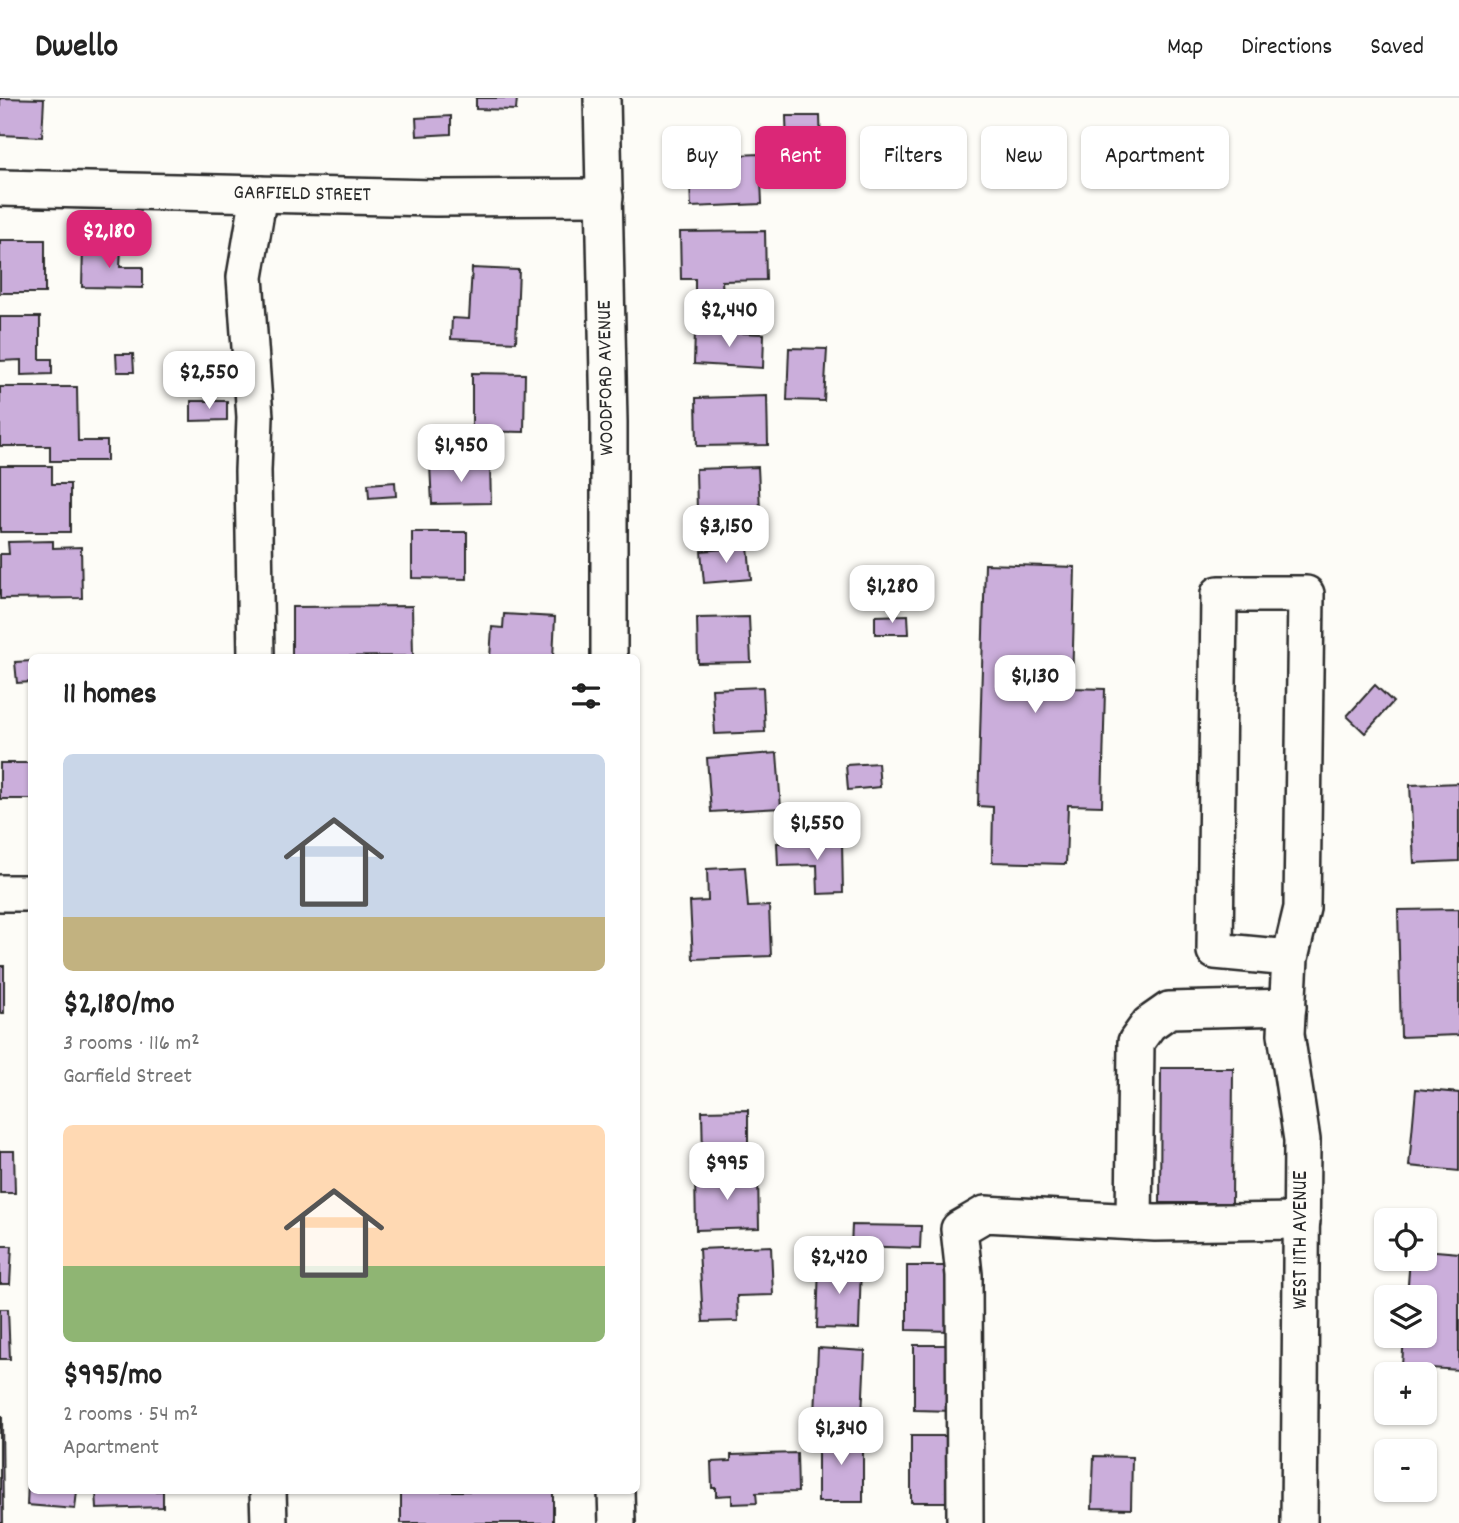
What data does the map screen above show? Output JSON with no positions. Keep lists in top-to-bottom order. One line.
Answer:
{"streets":{"street":["GARFIELD STREET","WOODFORD AVENUE","WEST 11TH AVENUE"]},"crossings":[["GARFIELD STREET","WOODFORD AVENUE"]],"page":{"header":"Dwello","nav":["Map","Directions","Saved"],"chip":["Buy","Rent","Filters","New","Apartment"],"price":["$2,180","$2,440","$2,550","$1,950","$3,150","$1,280","$1,130","$1,550","$995","$2,420","$1,340"],"heading":"11 homes","list":[{"name":"$2,180/mo","note":"3 rooms · 116 m² · Garfield Street"},{"name":"$995/mo","note":"2 rooms · 54 m² · Apartment"}],"map_buttons":["+","−"]}}
